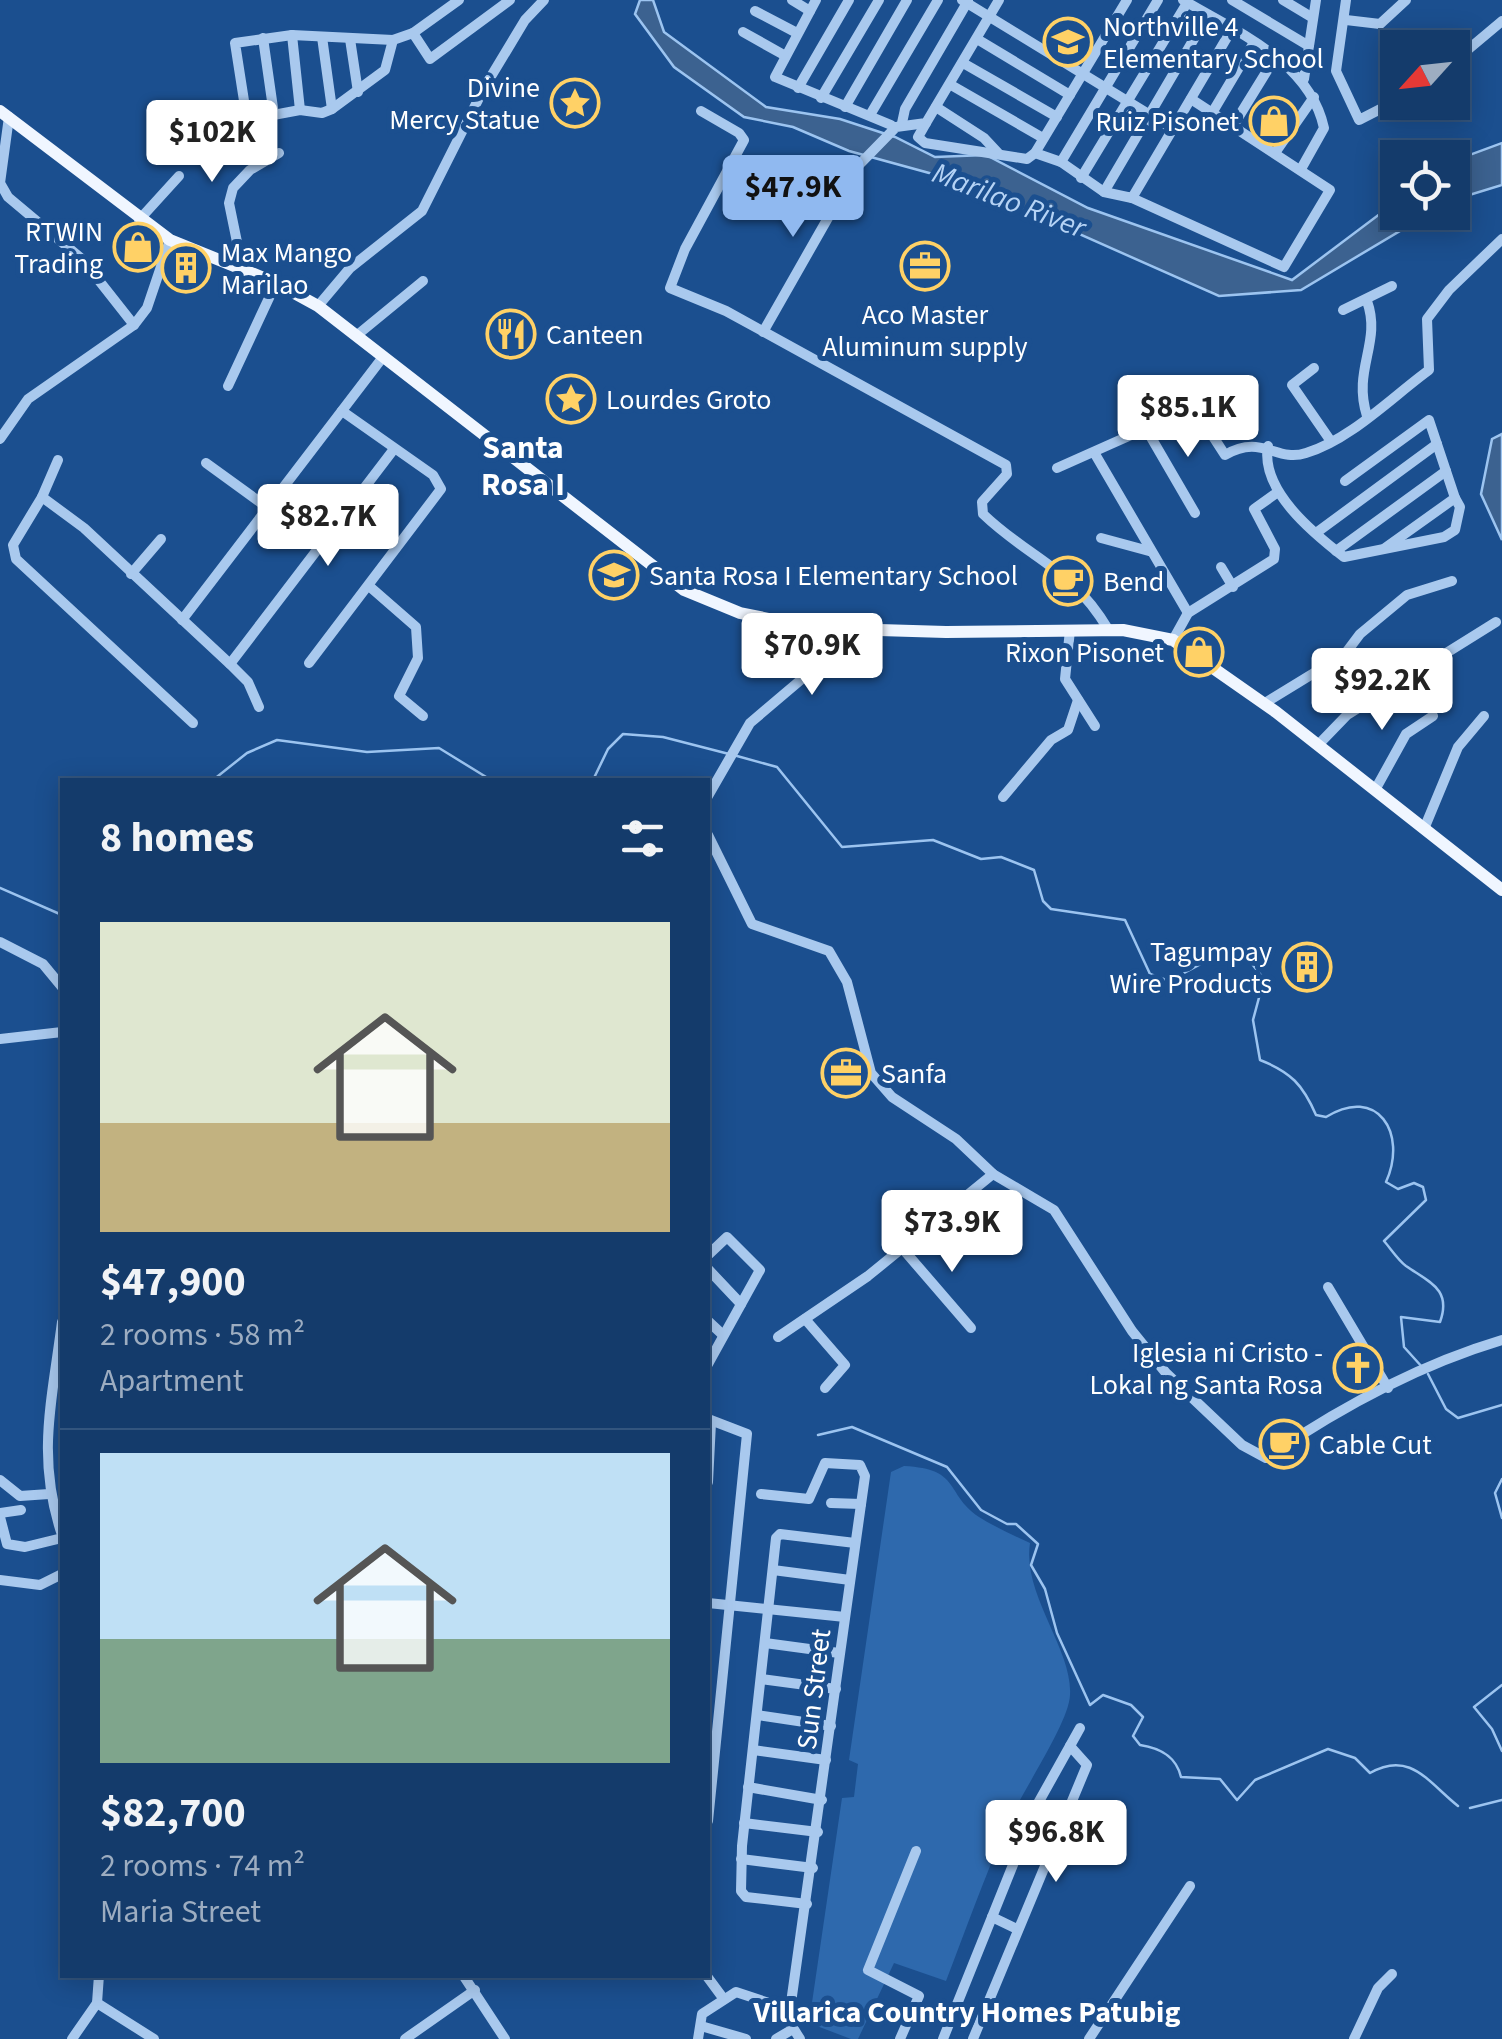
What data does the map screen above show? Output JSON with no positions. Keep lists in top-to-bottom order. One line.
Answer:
{"streets":{"street":["Sun Street"]},"districts":["Santa Rosa I","Villarica Country Homes Patubig"],"water":["Marilao River"],"places":{"school or university":["Northville 4 Elementary School","Santa Rosa I Elementary School"],"place":["Divine Mercy Statue","Lourdes Groto"],"shop":["Ruiz Pisonet","RTWIN Trading","Rixon Pisonet"],"office":["Aco Master Aluminum supply","Sanfa"],"building":["Max Mango Marilao","Tagumpay Wire Products"],"restaurant":["Canteen"],"cafe":["Bend","Cable Cut"],"church":["Iglesia ni Cristo - Lokal ng Santa Rosa"]},"north":"bottom left","page":{"price":["$102K","$47.9K","$85.1K","$82.7K","$70.9K","$92.2K","$73.9K","$96.8K"],"heading":"8 homes","list":[{"name":"$47,900","note":"2 rooms · 58 m² · Apartment"},{"name":"$82,700","note":"2 rooms · 74 m² · Maria Street"}]}}
